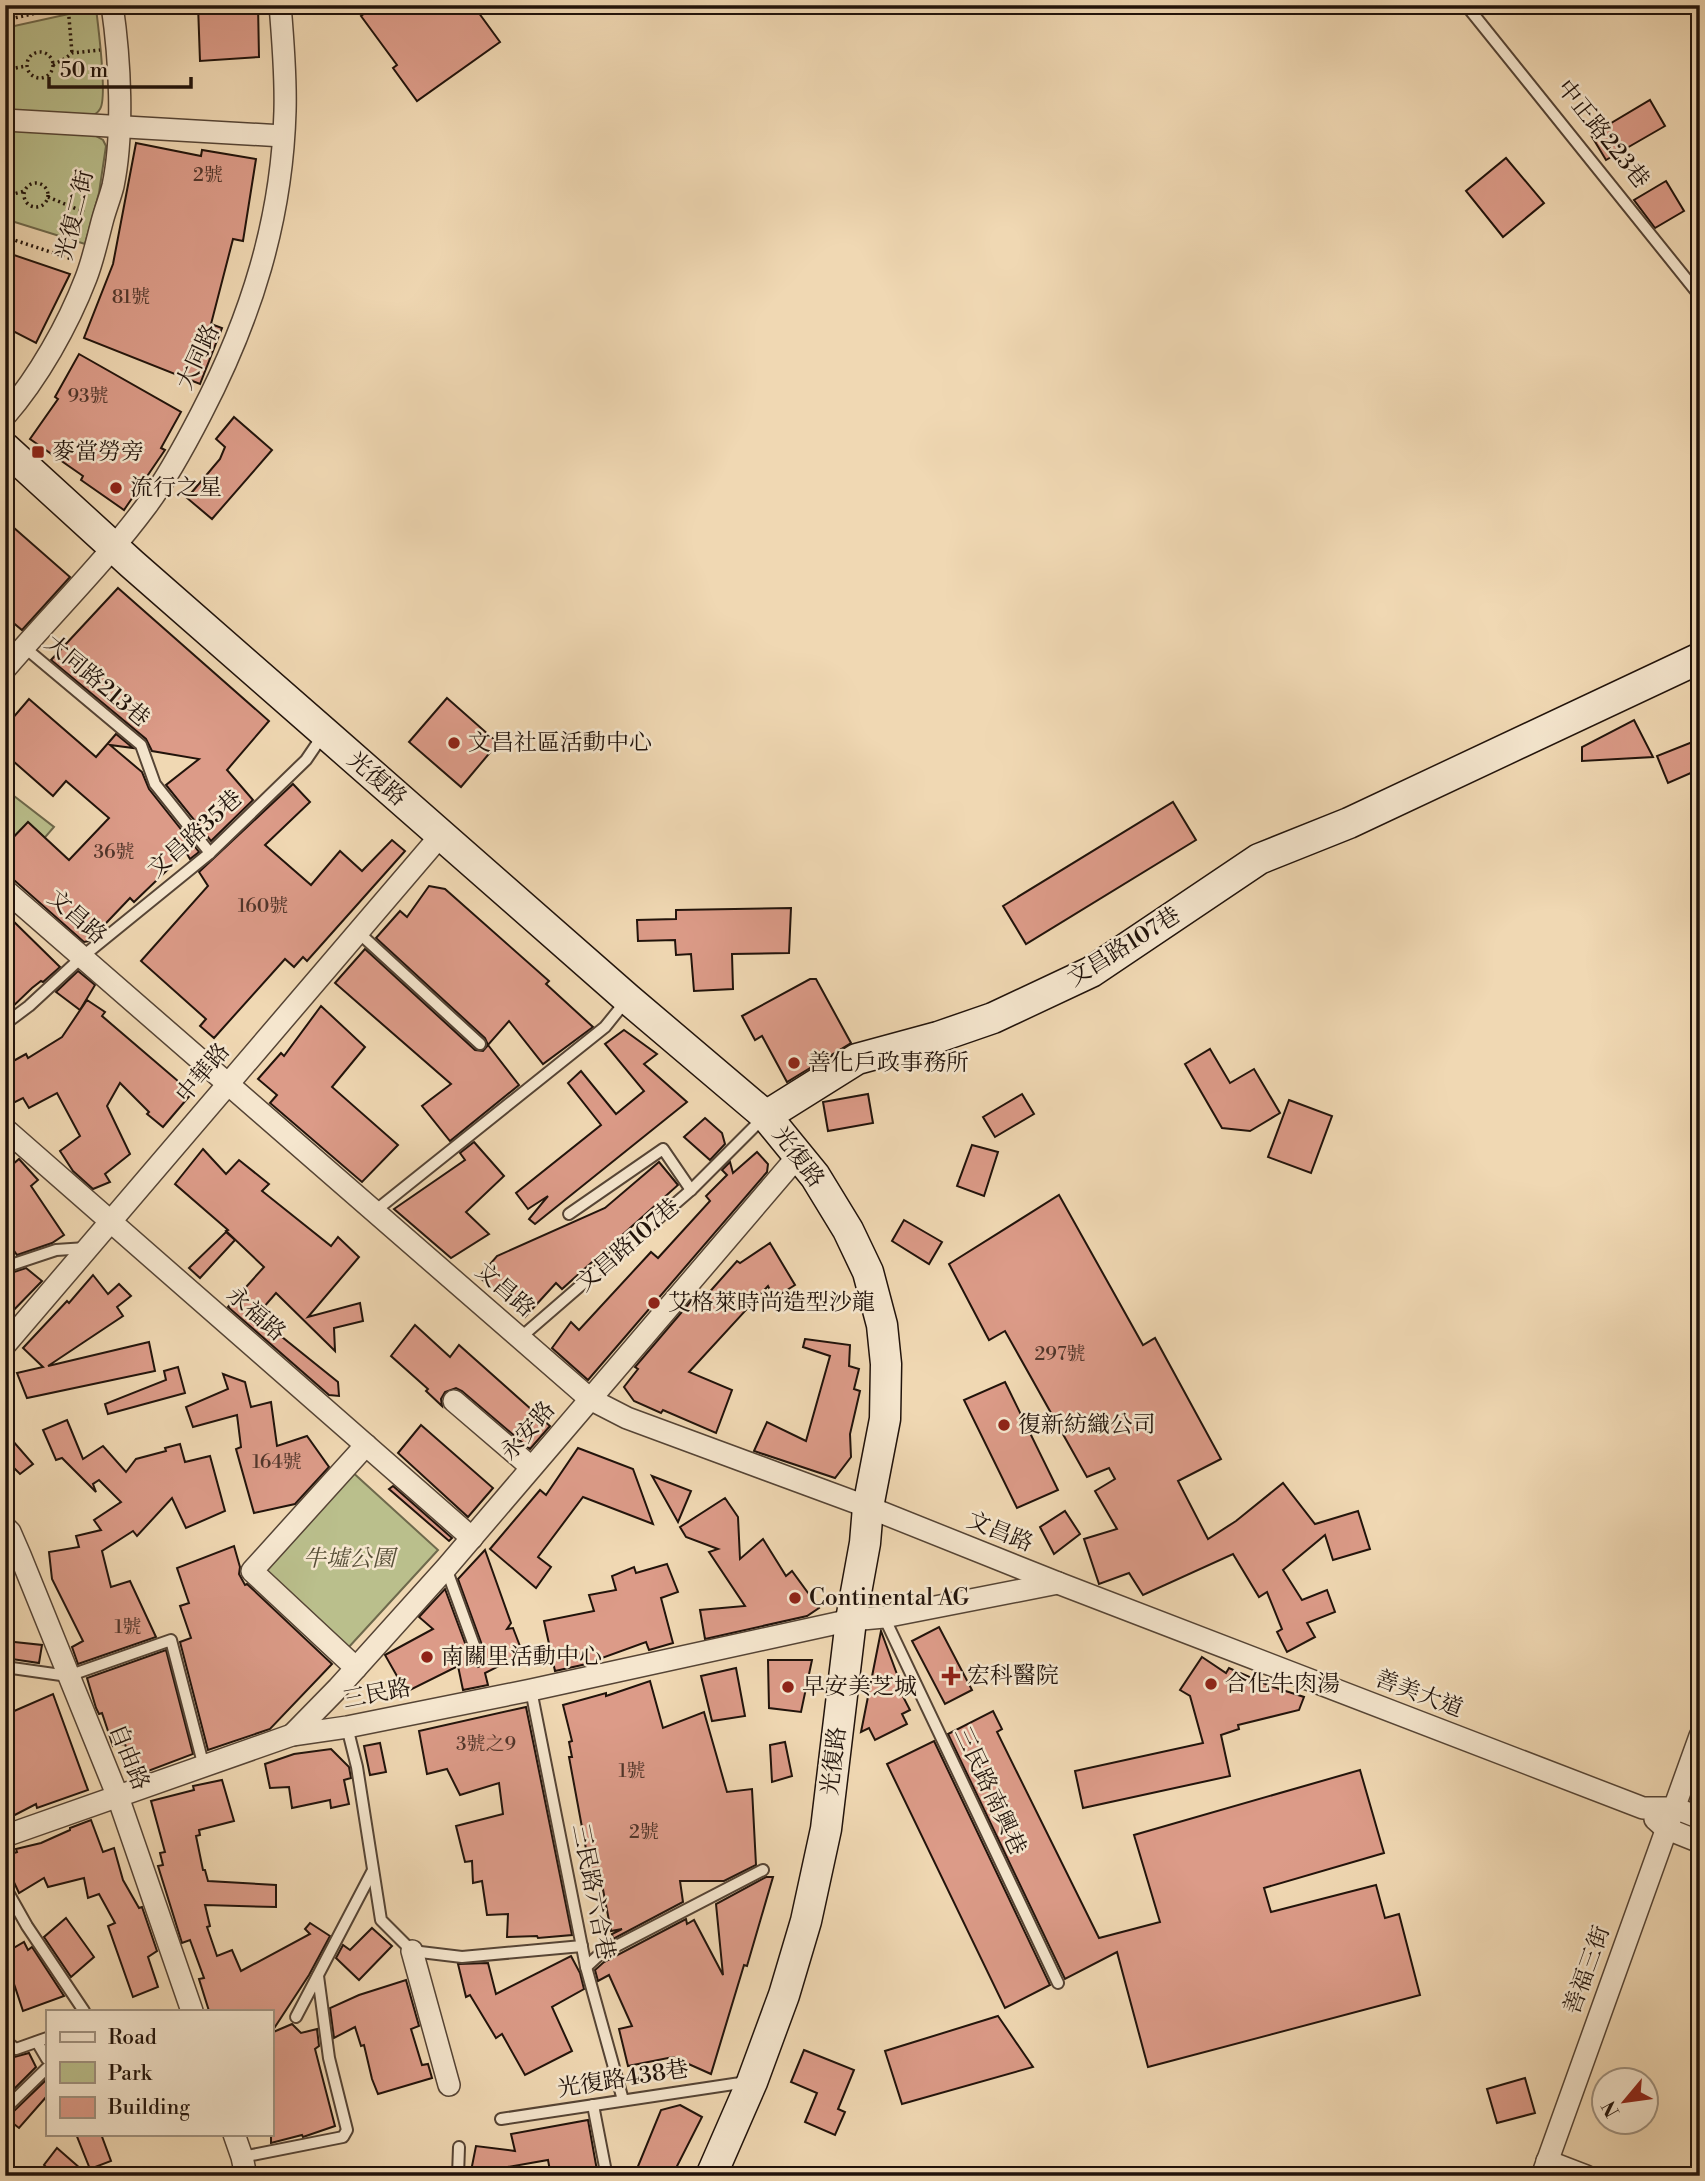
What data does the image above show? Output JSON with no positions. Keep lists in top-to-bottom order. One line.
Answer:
{"streets":{"main road":["光復路","文昌路107巷"],"street":["光復二街","大同路","文昌路","中華路","永福路","永安路","三民路","善美大道","自由路","善福三街"],"lane":["中正路223巷","大同路213巷","文昌路35巷","三民路南興巷","三民路六合巷","光復路438巷"]},"crossings":[["大同路","大同路213巷"],["大同路","光復路"],["大同路213巷","文昌路35巷"],["光復路","文昌路35巷"],["光復路","文昌路"],["光復路","文昌路107巷"],["光復路","中華路"],["光復路","永安路"],["光復路","三民路"],["光復路","光復路438巷"],["文昌路35巷","文昌路"],["文昌路","文昌路107巷"],["文昌路","中華路"],["文昌路","永安路"],["文昌路","三民路"],["文昌路","善美大道"],["中華路","永福路"],["永福路","永安路"],["永安路","三民路"],["三民路","善美大道"],["三民路","自由路"],["三民路","三民路南興巷"],["三民路","三民路六合巷"],["善美大道","善福三街"],["三民路六合巷","光復路438巷"]],"parks":["牛墟公園"],"places":{"transit":["麥當勞旁"],"other":["流行之星","文昌社區活動中心","善化戶政事務所","艾格萊時尚造型沙龍","復新紡織公司","Continental AG","南關里活動中心","合化牛肉湯","早安美芝城"],"health":["宏科醫院"]},"house_numbers":["2號","81號","93號","36號","160號","297號","164號","1號","3號之9","1號","2號"],"legend":["Road","Park","Building"],"scale_bar":"50 m","north":"bottom left"}
